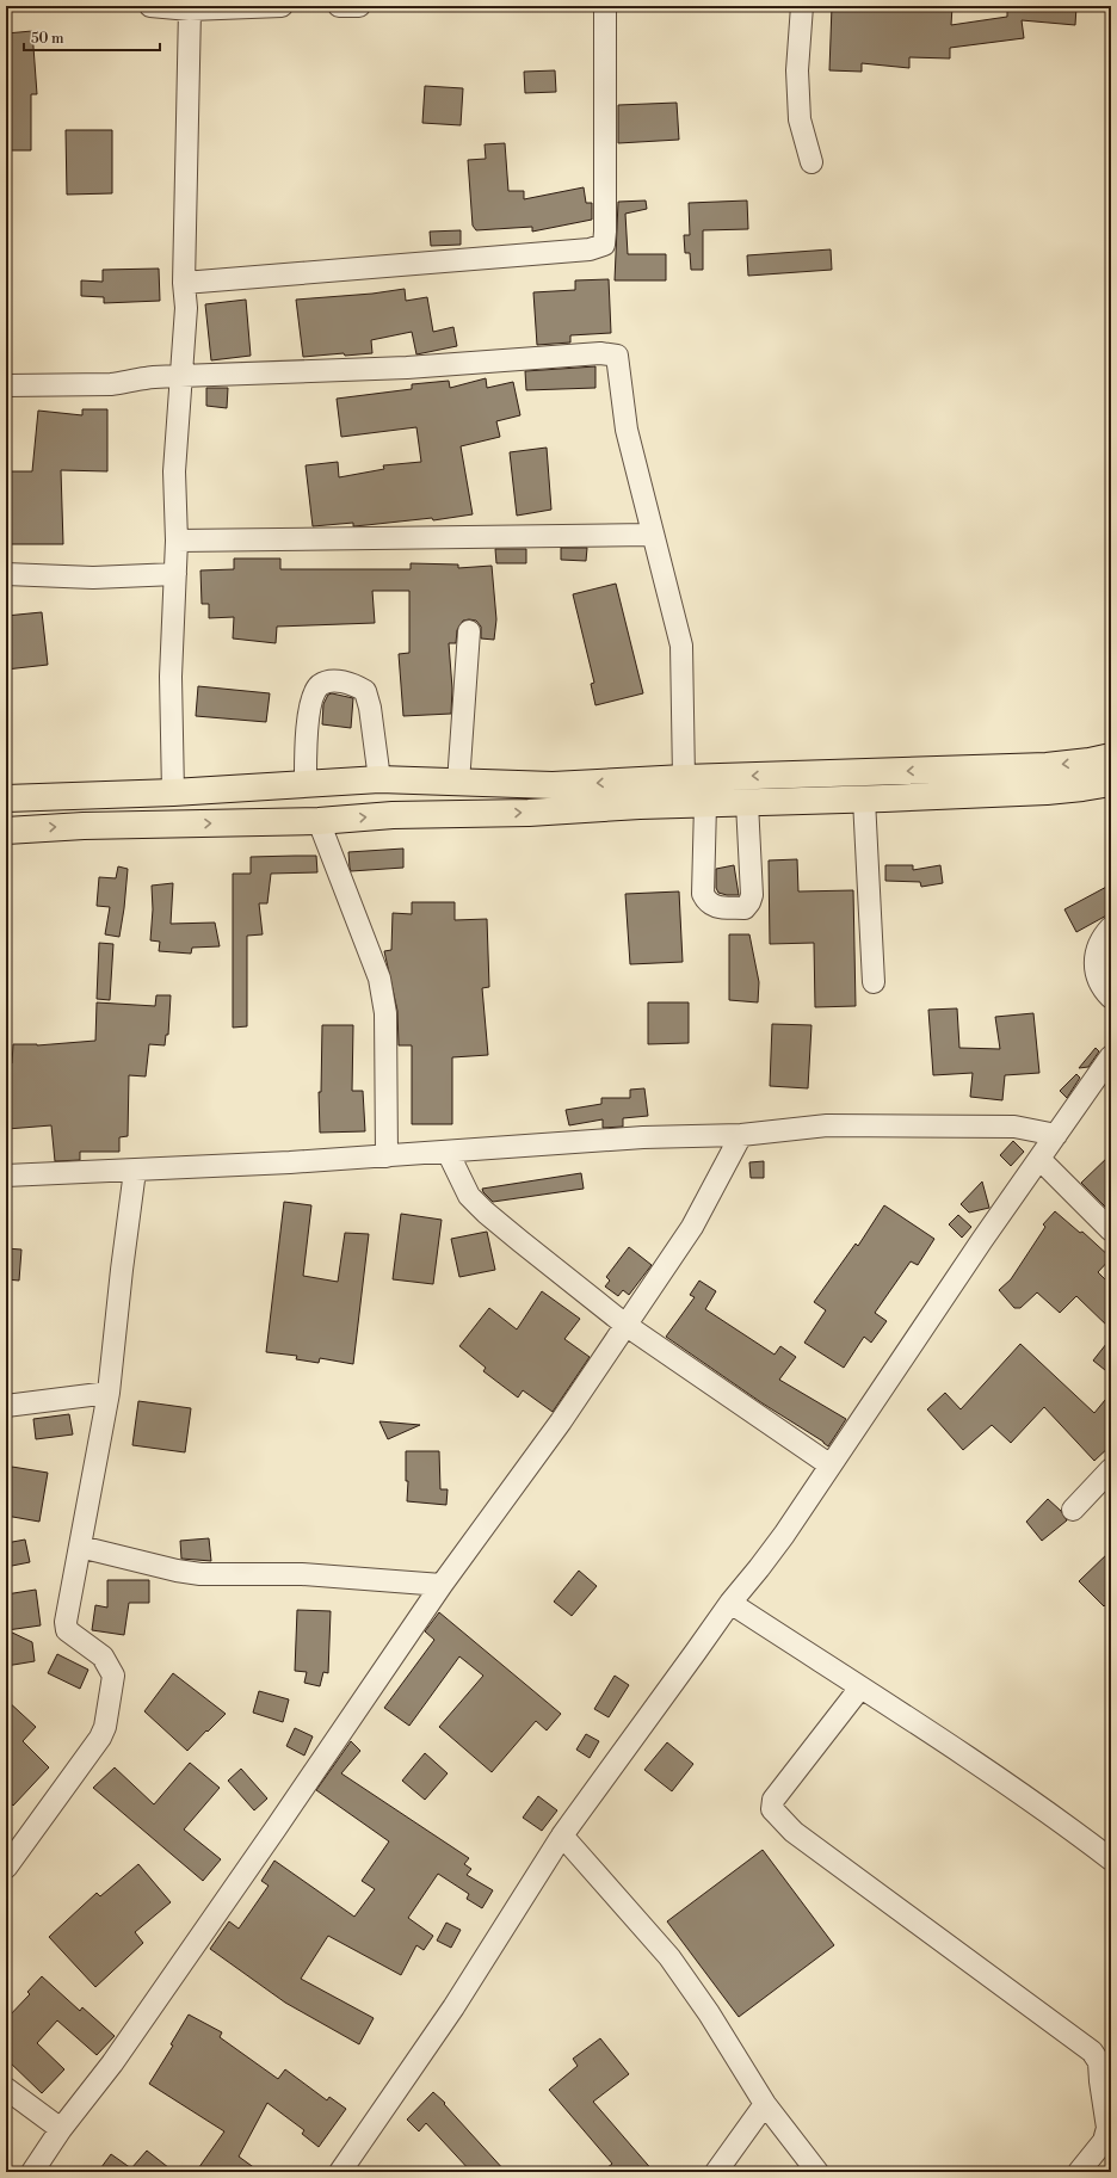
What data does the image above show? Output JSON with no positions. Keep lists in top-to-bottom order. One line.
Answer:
{"scale_bar":"50 m"}
